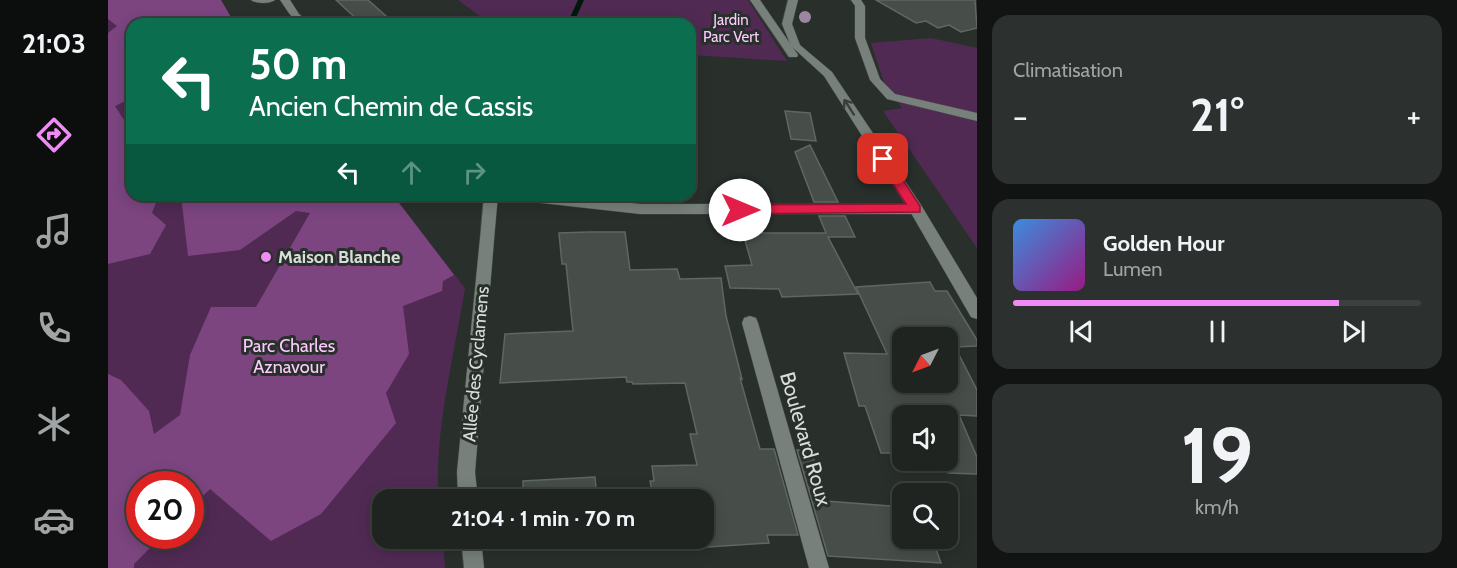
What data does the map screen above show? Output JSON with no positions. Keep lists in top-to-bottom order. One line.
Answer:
{"streets":{"street":["Allée des Cyclamens","Boulevard Roux"]},"parks":["Jardin Parc Vert","Parc Charles Aznavour"],"places":["Maison Blanche"],"north":"bottom left","page":{"tabs":"21:03","tile":["Climatisation",["19","km/h"]],"turn":["50 m","Ancien Chemin de Cassis"],"heat":["−","21°","+"],"song":["Golden Hour","Lumen"],"limit":"20","trip":"21:04 · 1 min · 70 m"}}
